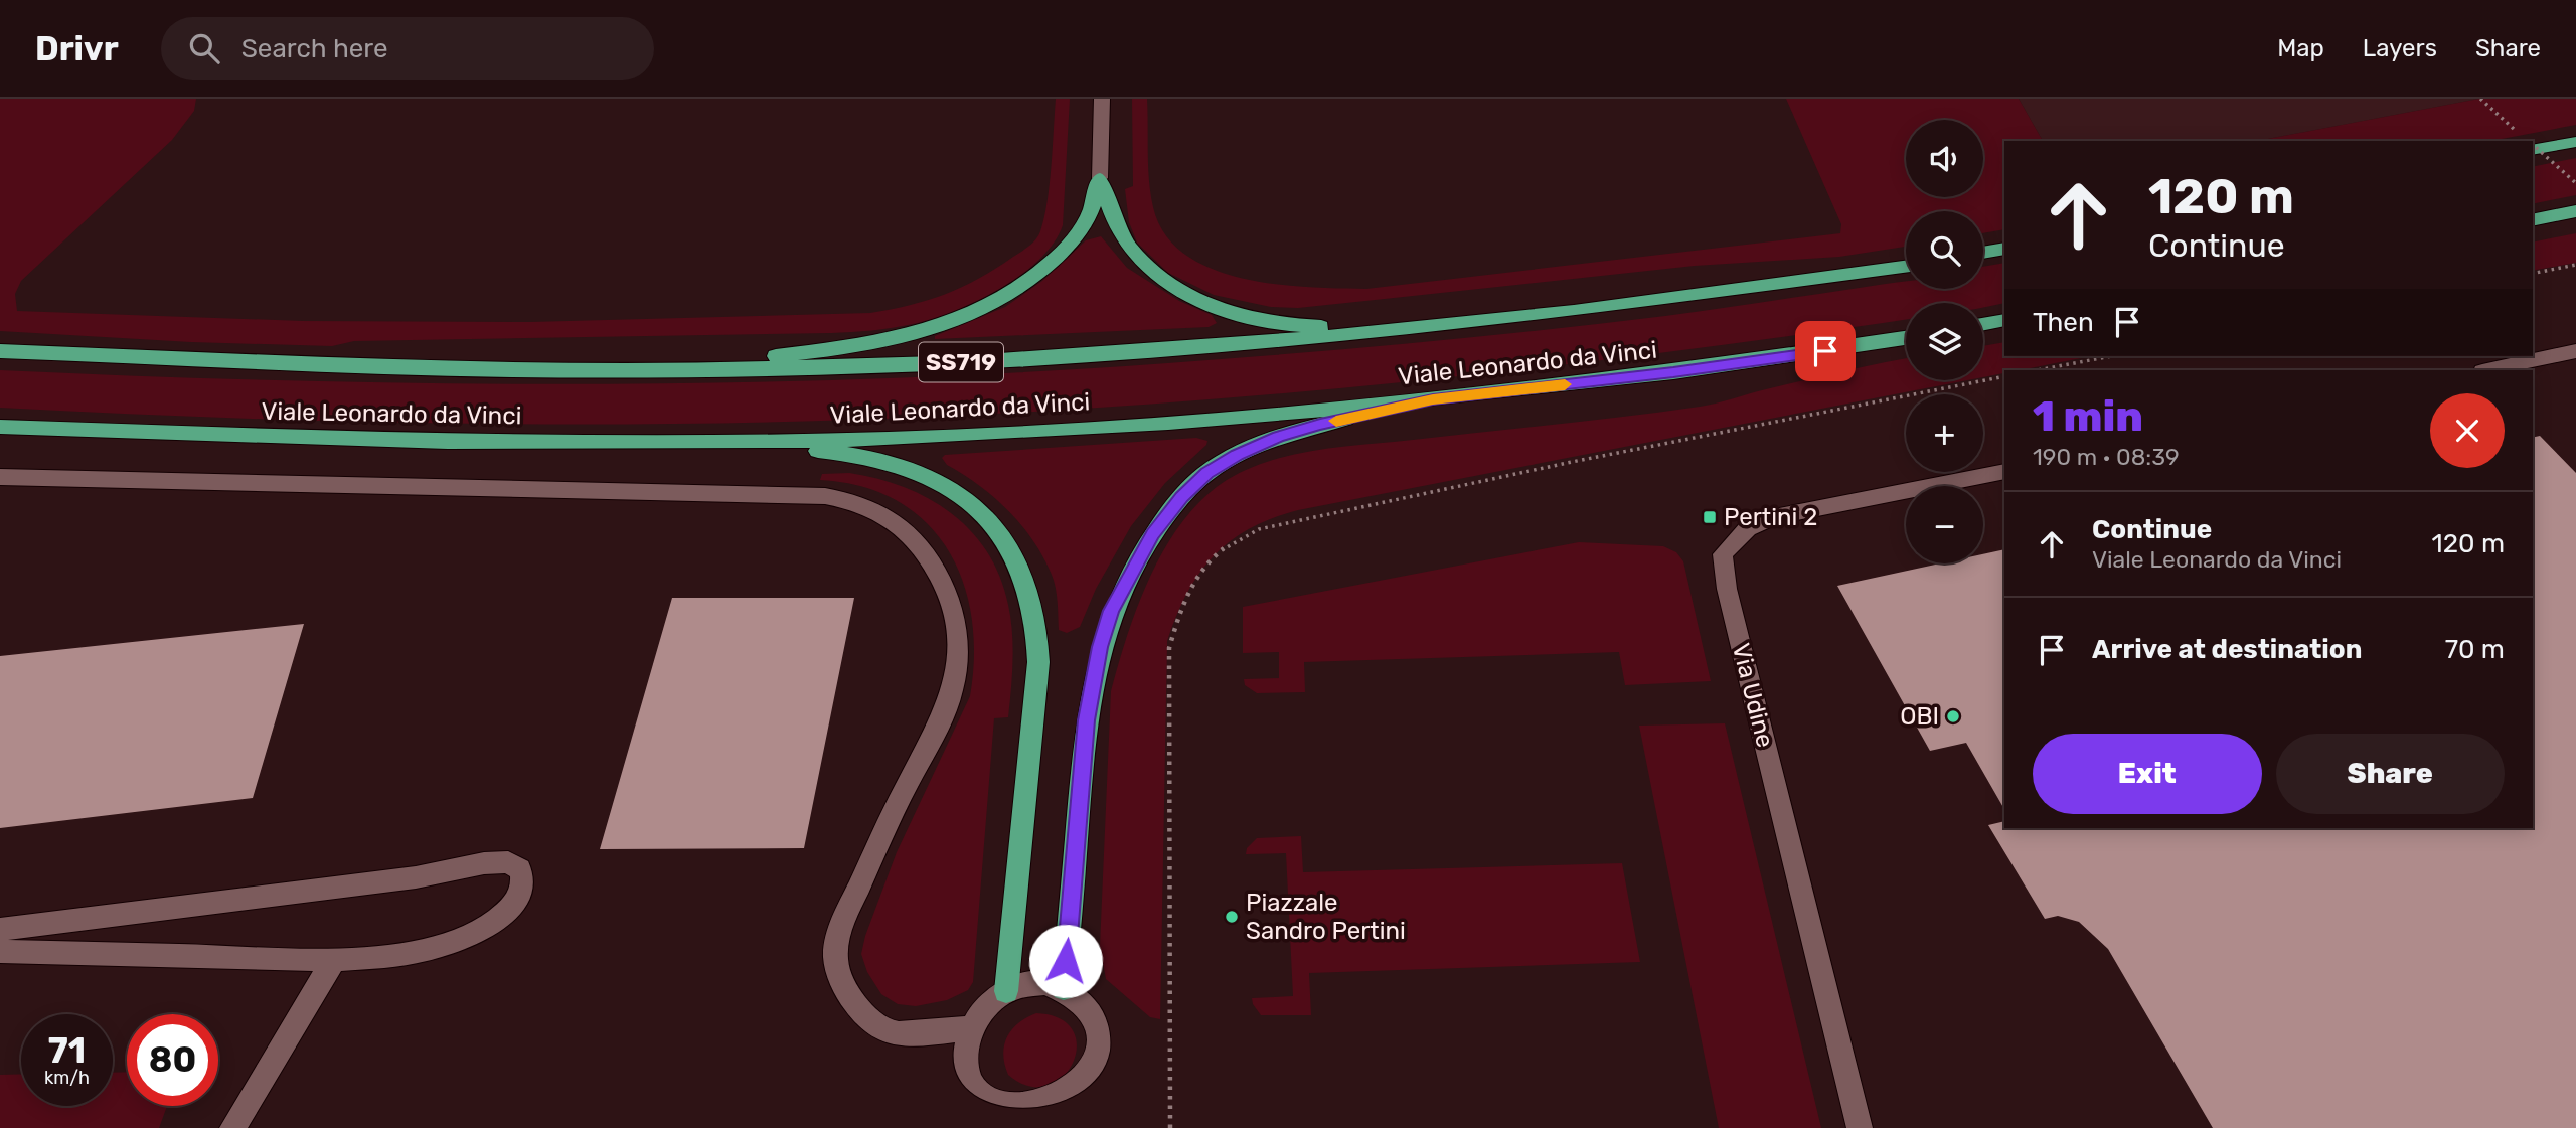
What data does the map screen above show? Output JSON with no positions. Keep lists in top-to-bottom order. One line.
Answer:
{"streets":{"highway":["SS719","Viale Leonardo da Vinci"],"street":["Via Udine"]},"places":{"transit":["Pertini 2"],"other":["OBI","Piazzale Sandro Pertini"]},"page":{"header":"Drivr","search":"Search here","nav":["Map","Layers","Share"],"map_buttons":["+","−"],"turn":["120 m","Continue"],"then":"Then","heading":["1 min","190 m · 08:39"],"list":[{"name":"Continue","note":"Viale Leonardo da Vinci","value":"120 m"},{"name":"Arrive at destination","value":"70 m"}],"buttons":["Exit","Share"],"speed":"71 km/h","limit":"80"}}
